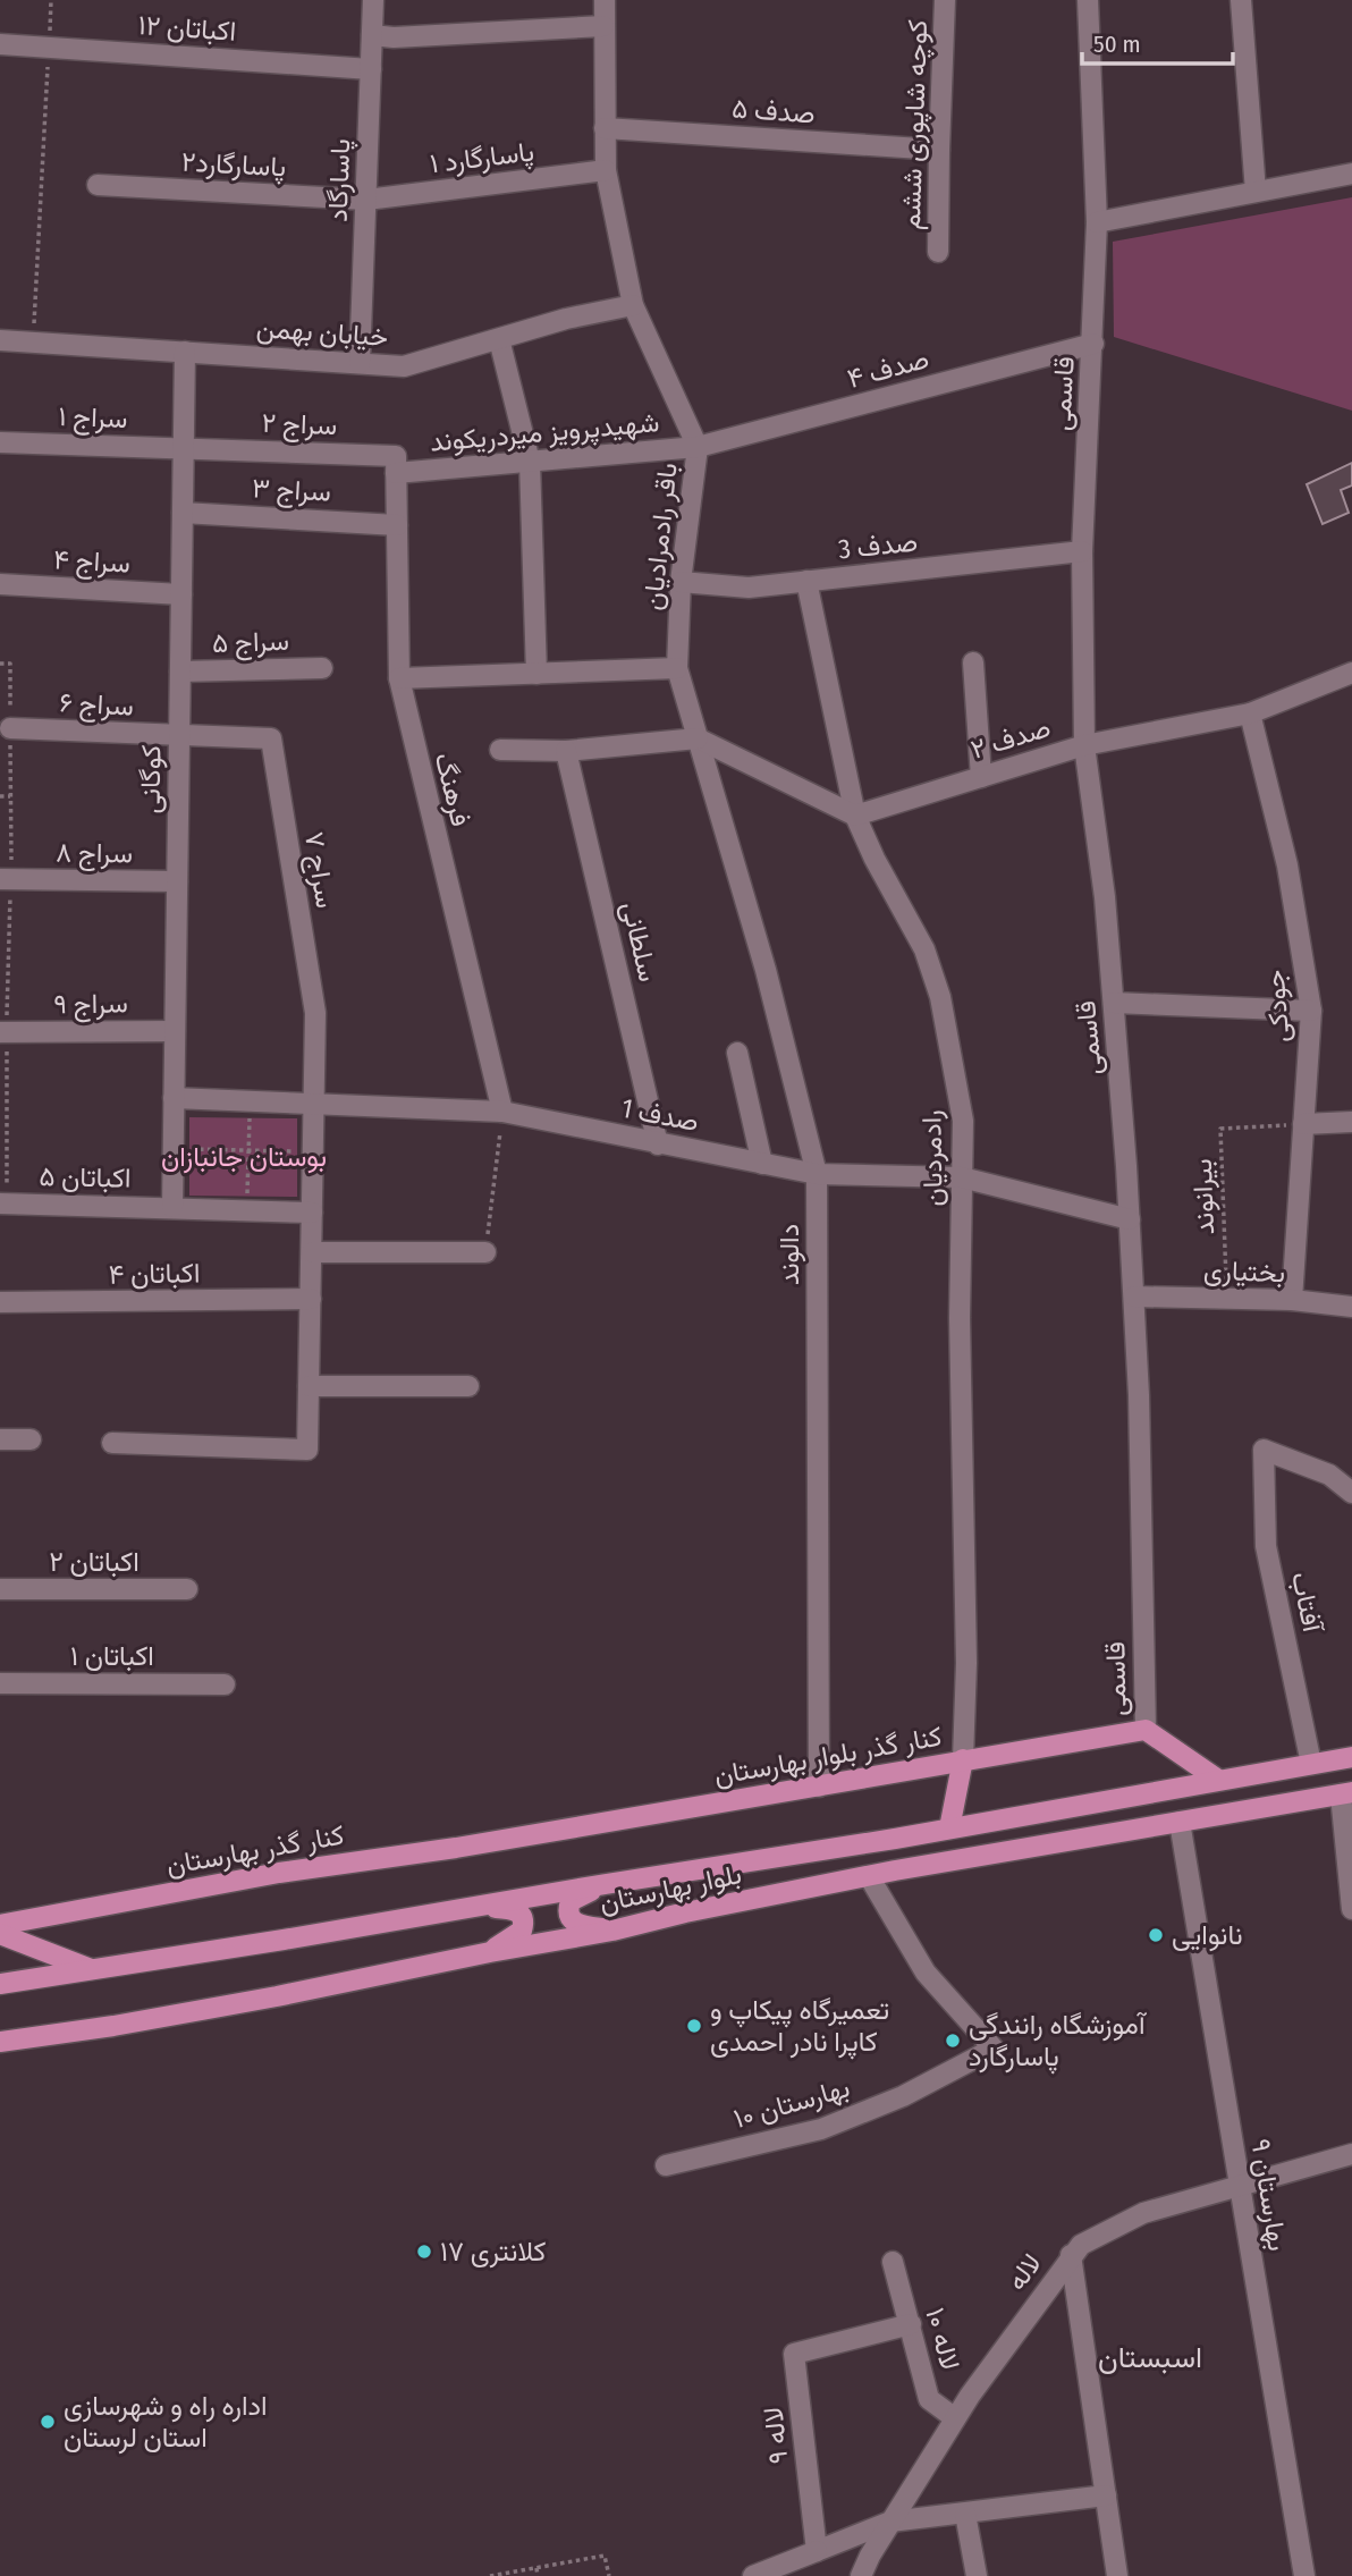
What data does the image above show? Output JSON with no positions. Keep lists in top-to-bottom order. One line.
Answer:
{"streets":{"main road":["کنار گذر بلوار بهارستان","کنار گذر بهارستان","بلوار بهارستان"],"street":["اکباتان ۱۲","صدف ۵","کوچه شاپوری ششم","پاسارگارد ۱","پاسارگارد۲","پاسارگاد","خیابان بهمن","صدف ۴","قاسمی","سراج ۱","سراج ۲","شهیدپرویز میردریکوند","سراج ۳","باقر رادمرادیان","صدف 3","سراج ۴","سراج ۵","سراج ۶","صدف ۲","کوگانی","فرهنگ","سراج ۸","سراج ۷","سلطانی","سراج ۹","جودکی","صدف 1","رادمردیان","اکباتان ۵","دالوند","بختیاری","اکباتان ۴","اکباتان ۲","آفتاب","اکباتان ۱","بهارستان ۱۰","بهارستان ۹","لاله","لاله ۱۰","لاله ۹"],"path":["بیرانوند"]},"crossings":[["اکباتان ۱۲","پاسارگاد"],["صدف ۵","کوچه شاپوری ششم"],["صدف ۵","باقر رادمرادیان"],["پاسارگارد ۱","پاسارگارد۲"],["پاسارگارد ۱","پاسارگاد"],["پاسارگارد ۱","باقر رادمرادیان"],["پاسارگارد۲","پاسارگاد"],["پاسارگاد","خیابان بهمن"],["خیابان بهمن","باقر رادمرادیان"],["خیابان بهمن","کوگانی"],["صدف ۴","قاسمی"],["صدف ۴","شهیدپرویز میردریکوند"],["صدف ۴","باقر رادمرادیان"],["قاسمی","صدف 3"],["قاسمی","صدف ۲"],["قاسمی","صدف 1"],["قاسمی","بختیاری"],["قاسمی","کنار گذر بلوار بهارستان"],["سراج ۱","سراج ۲"],["سراج ۱","کوگانی"],["سراج ۲","شهیدپرویز میردریکوند"],["سراج ۲","کوگانی"],["سراج ۲","فرهنگ"],["شهیدپرویز میردریکوند","باقر رادمرادیان"],["شهیدپرویز میردریکوند","فرهنگ"],["سراج ۳","کوگانی"],["سراج ۳","فرهنگ"],["باقر رادمرادیان","صدف 3"],["باقر رادمرادیان","دالوند"],["صدف 3","رادمردیان"],["سراج ۴","کوگانی"],["سراج ۵","کوگانی"],["سراج ۶","کوگانی"],["سراج ۶","سراج ۷"],["صدف ۲","جودکی"],["صدف ۲","رادمردیان"],["کوگانی","سراج ۸"],["کوگانی","سراج ۷"],["کوگانی","سراج ۹"],["کوگانی","صدف 1"],["کوگانی","اکباتان ۵"],["فرهنگ","صدف 1"],["سراج ۷","صدف 1"],["سلطانی","صدف 1"],["جودکی","بیرانوند"],["جودکی","بختیاری"],["صدف 1","رادمردیان"],["صدف 1","دالوند"],["رادمردیان","کنار گذر بلوار بهارستان"],["بیرانوند","بختیاری"],["دالوند","کنار گذر بلوار بهارستان"],["آفتاب","بلوار بهارستان"],["کنار گذر بلوار بهارستان","کنار گذر بهارستان"],["بلوار بهارستان","بهارستان ۱۰"],["بلوار بهارستان","بهارستان ۹"],["بهارستان ۹","لاله"],["لاله","لاله ۱۰"],["لاله ۱۰","لاله ۹"]],"districts":["اسبستان"],"parks":["بوستان جانبازان"],"places":["نانوایی","تعمیرگاه پیکاپ و کاپرا نادر احمدی","آموزشگاه رانندگی پاسارگارد","کلانتری ۱۷","اداره راه و شهرسازی استان لرستان"],"scale_bar":"50 m"}
